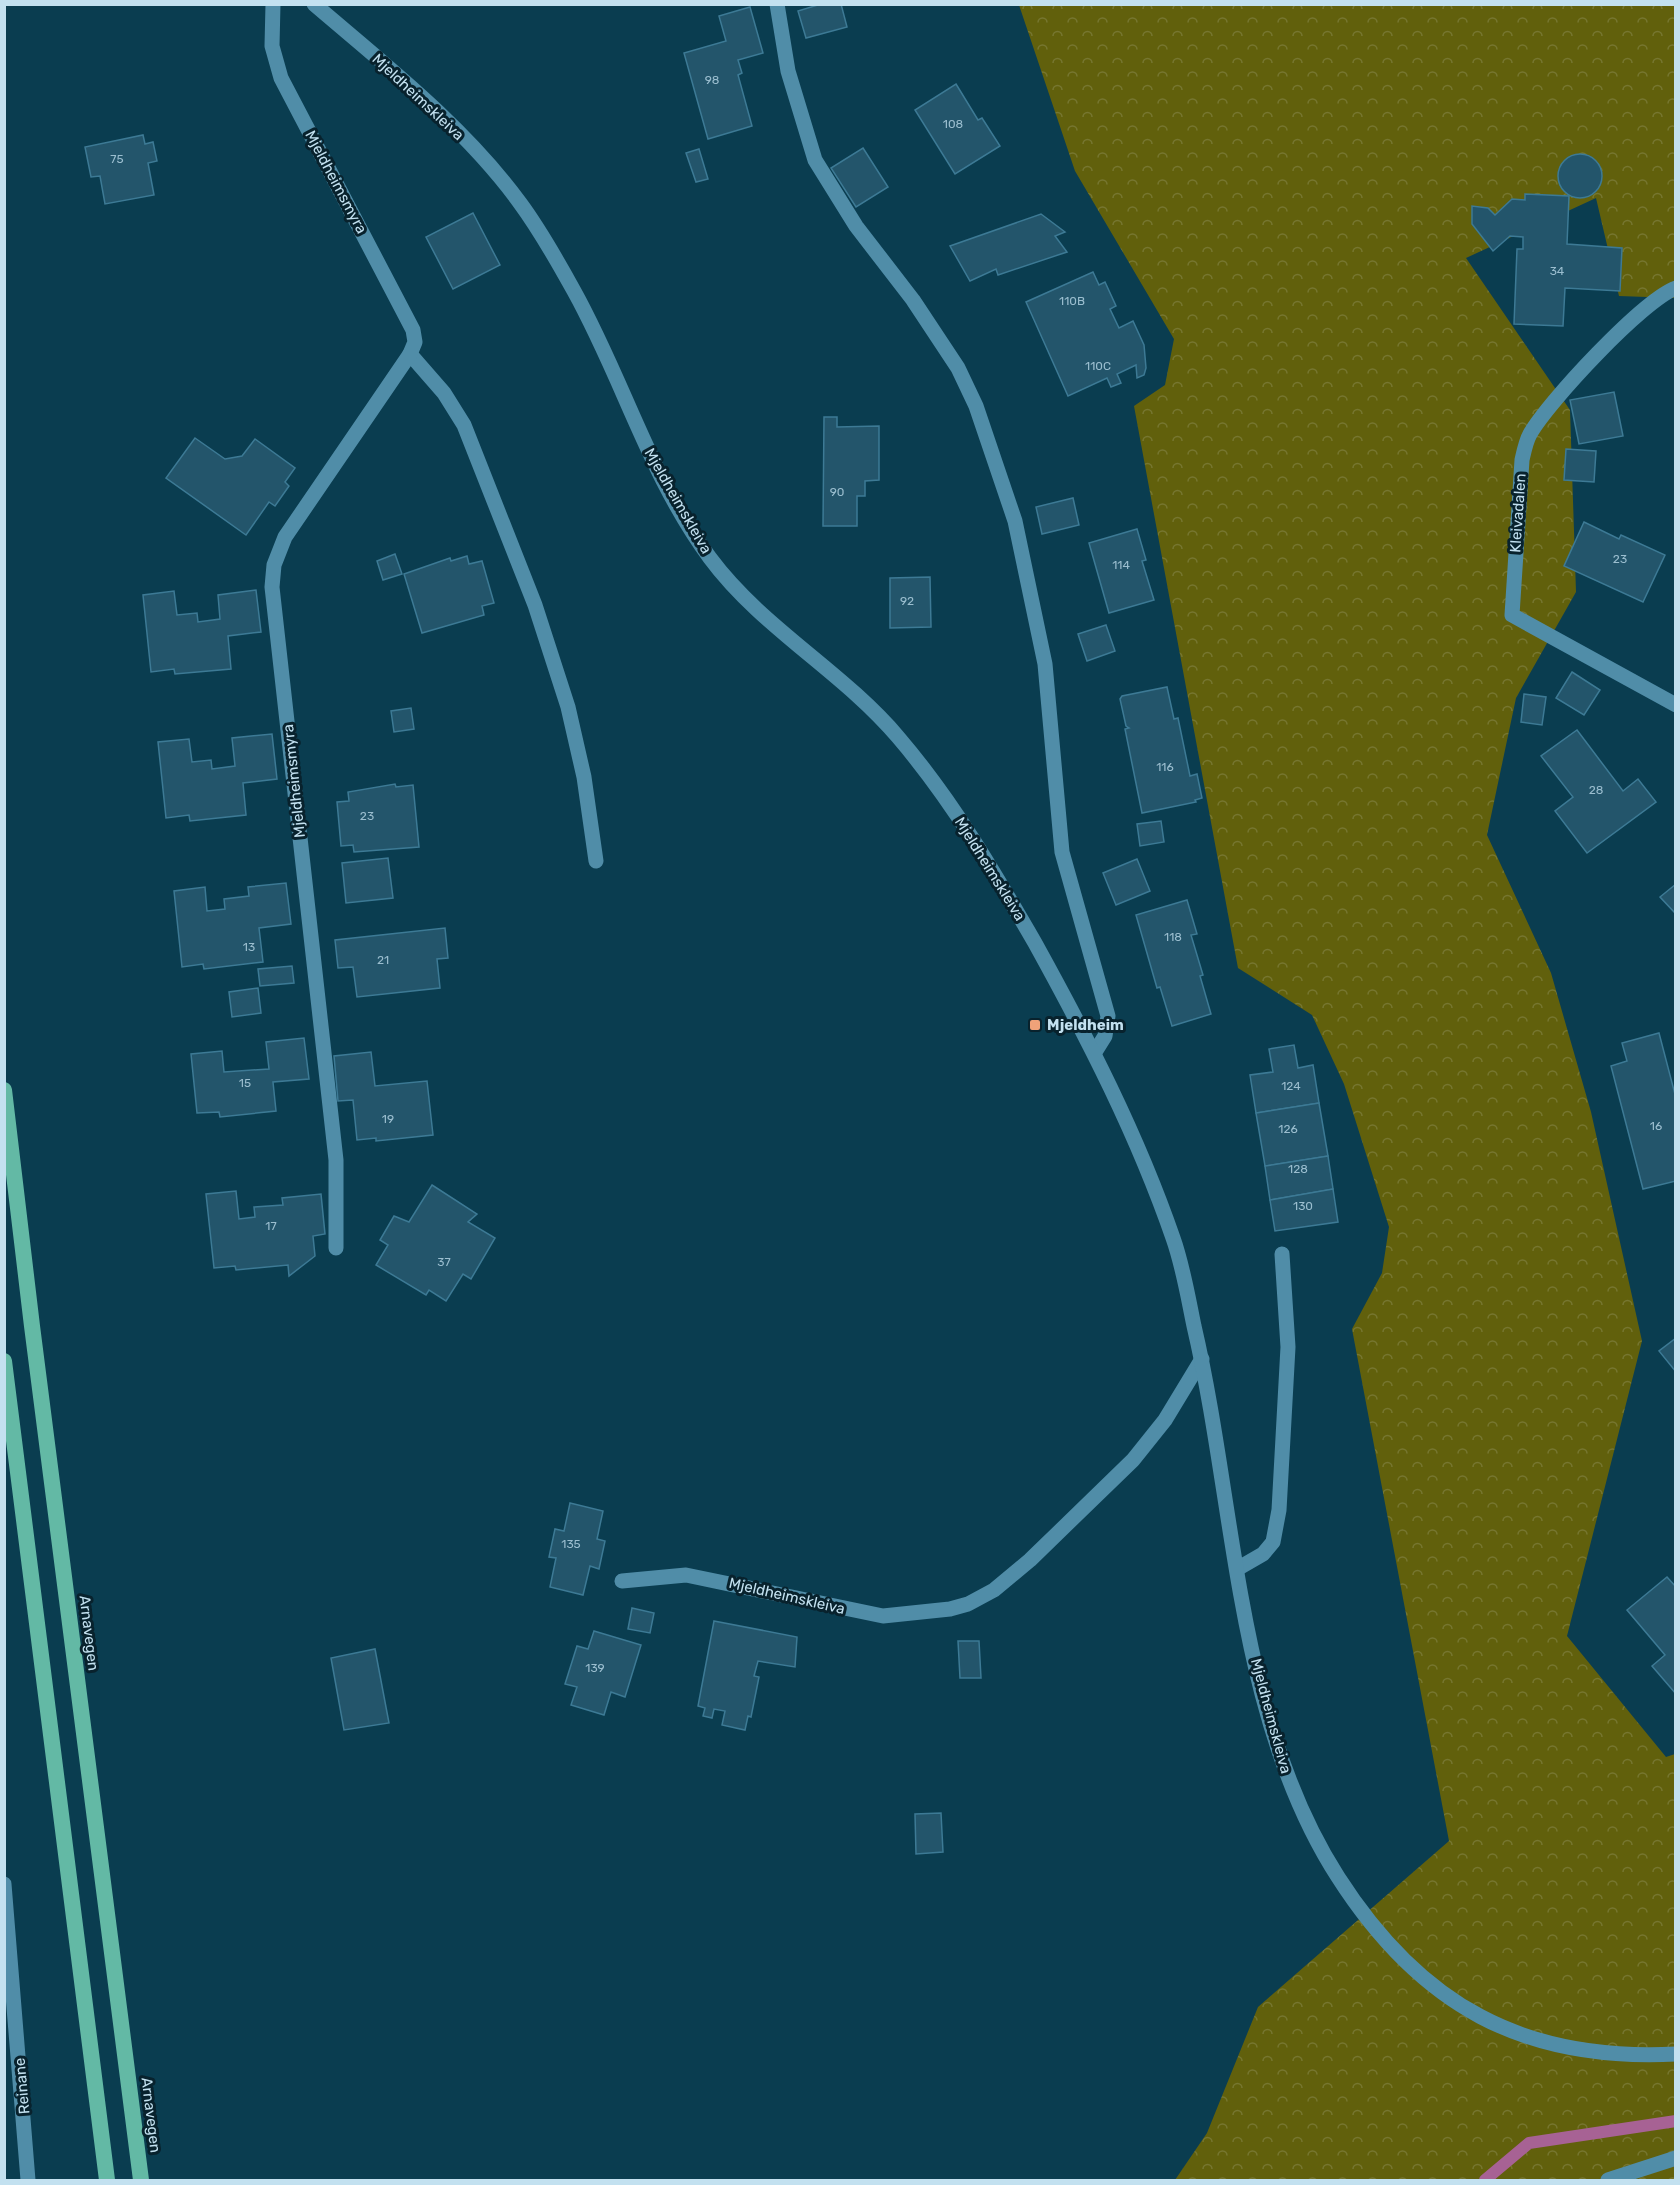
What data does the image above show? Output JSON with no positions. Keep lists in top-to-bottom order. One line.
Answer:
{"streets":{"highway":["Arnavegen"],"street":["Mjeldheimskleiva","Mjeldheimsmyra","Kleivadalen","Reinane"]},"places":{"transit":["Mjeldheim"]},"house_numbers":["98","108","75","34","110B","110C","90","23","114","92","116","28","23","118","13","21","15","124","19","16","126","128","130","17","37","135","139"]}
